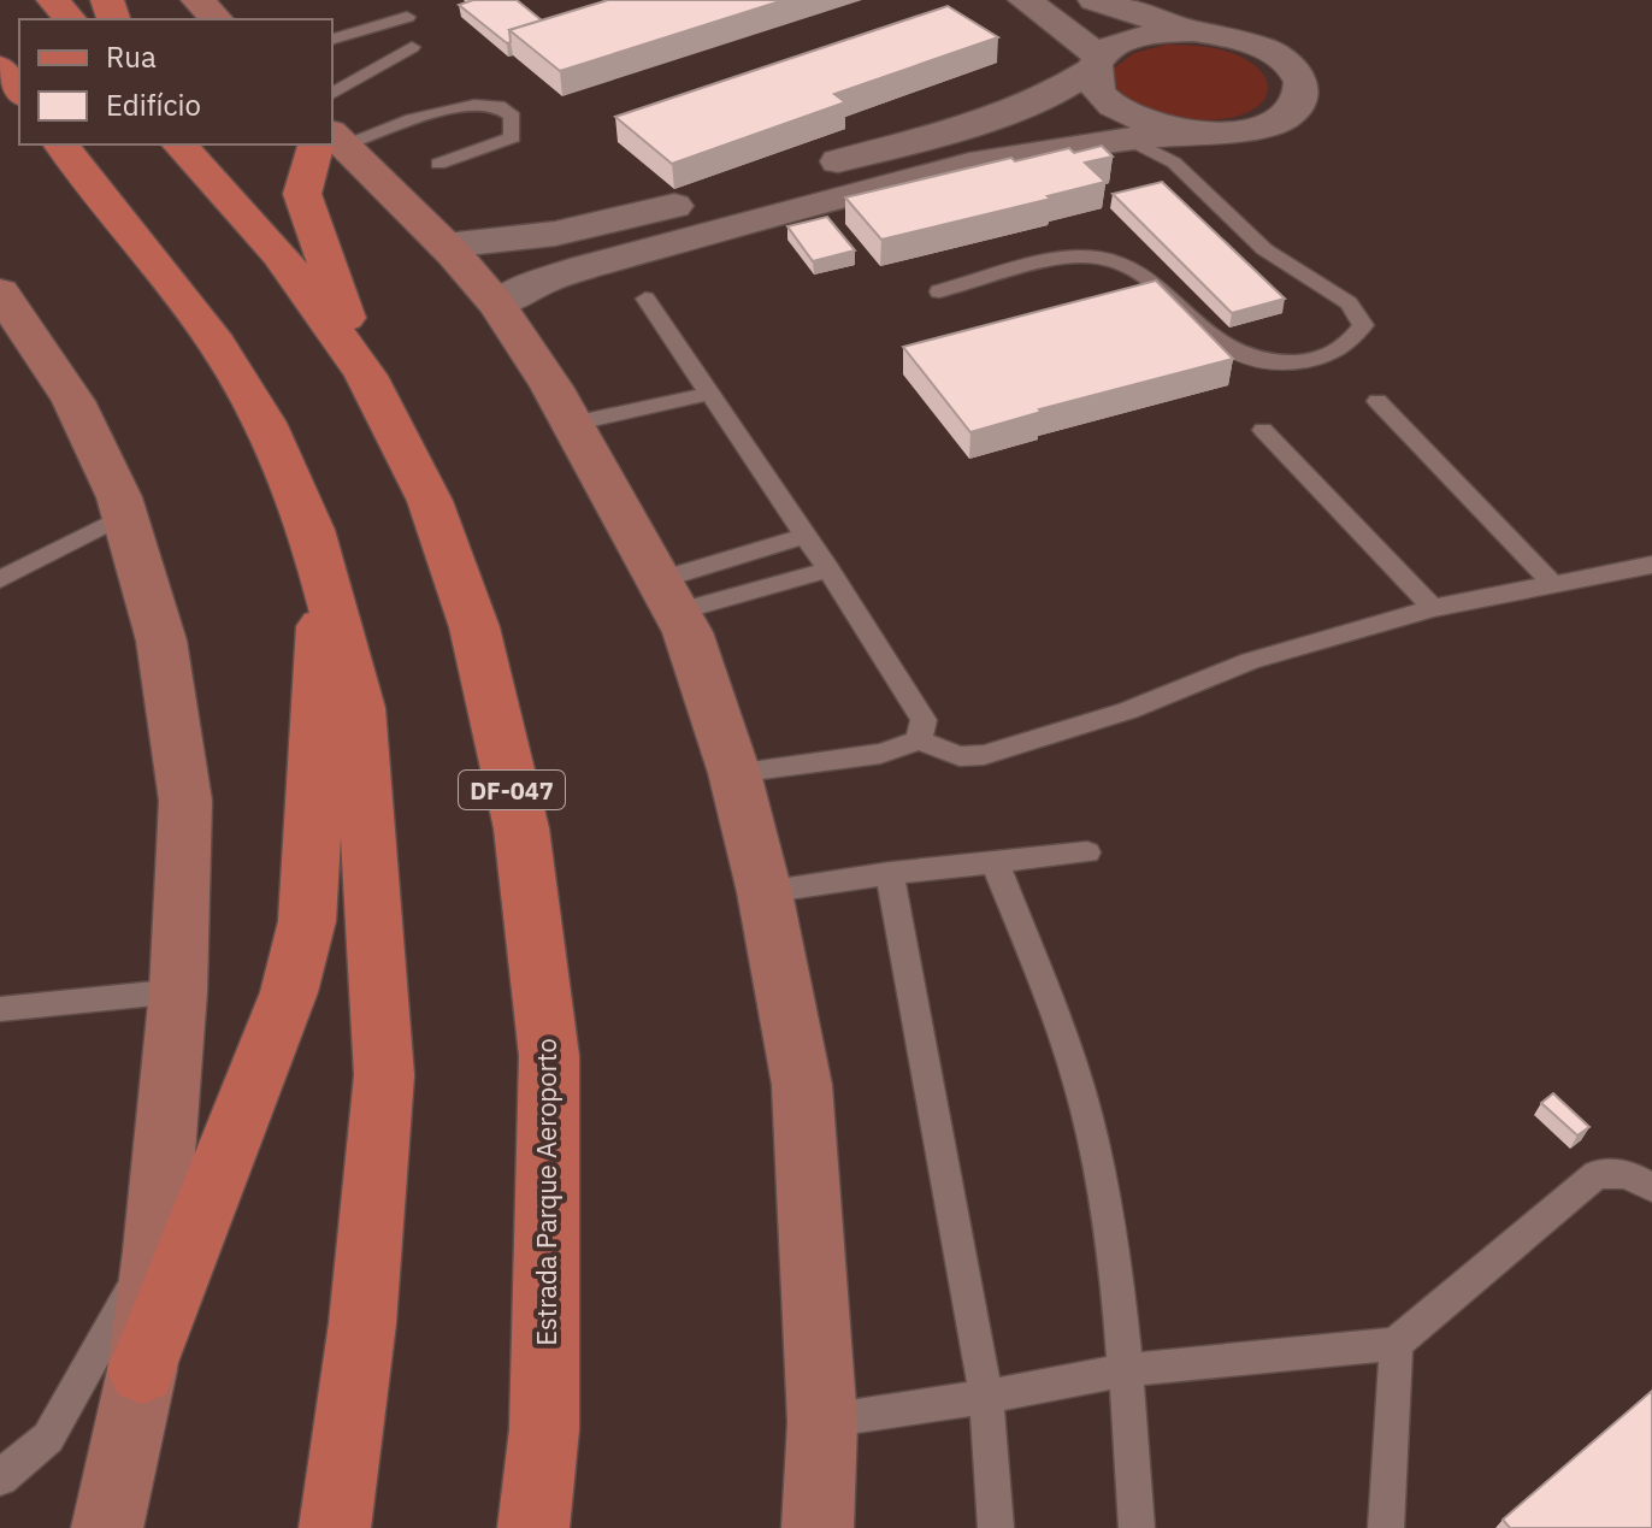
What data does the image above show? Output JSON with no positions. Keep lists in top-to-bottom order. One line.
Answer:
{"streets":{"main road":["DF-047","Estrada Parque Aeroporto"]},"legend":["Rua","Edifício"]}
